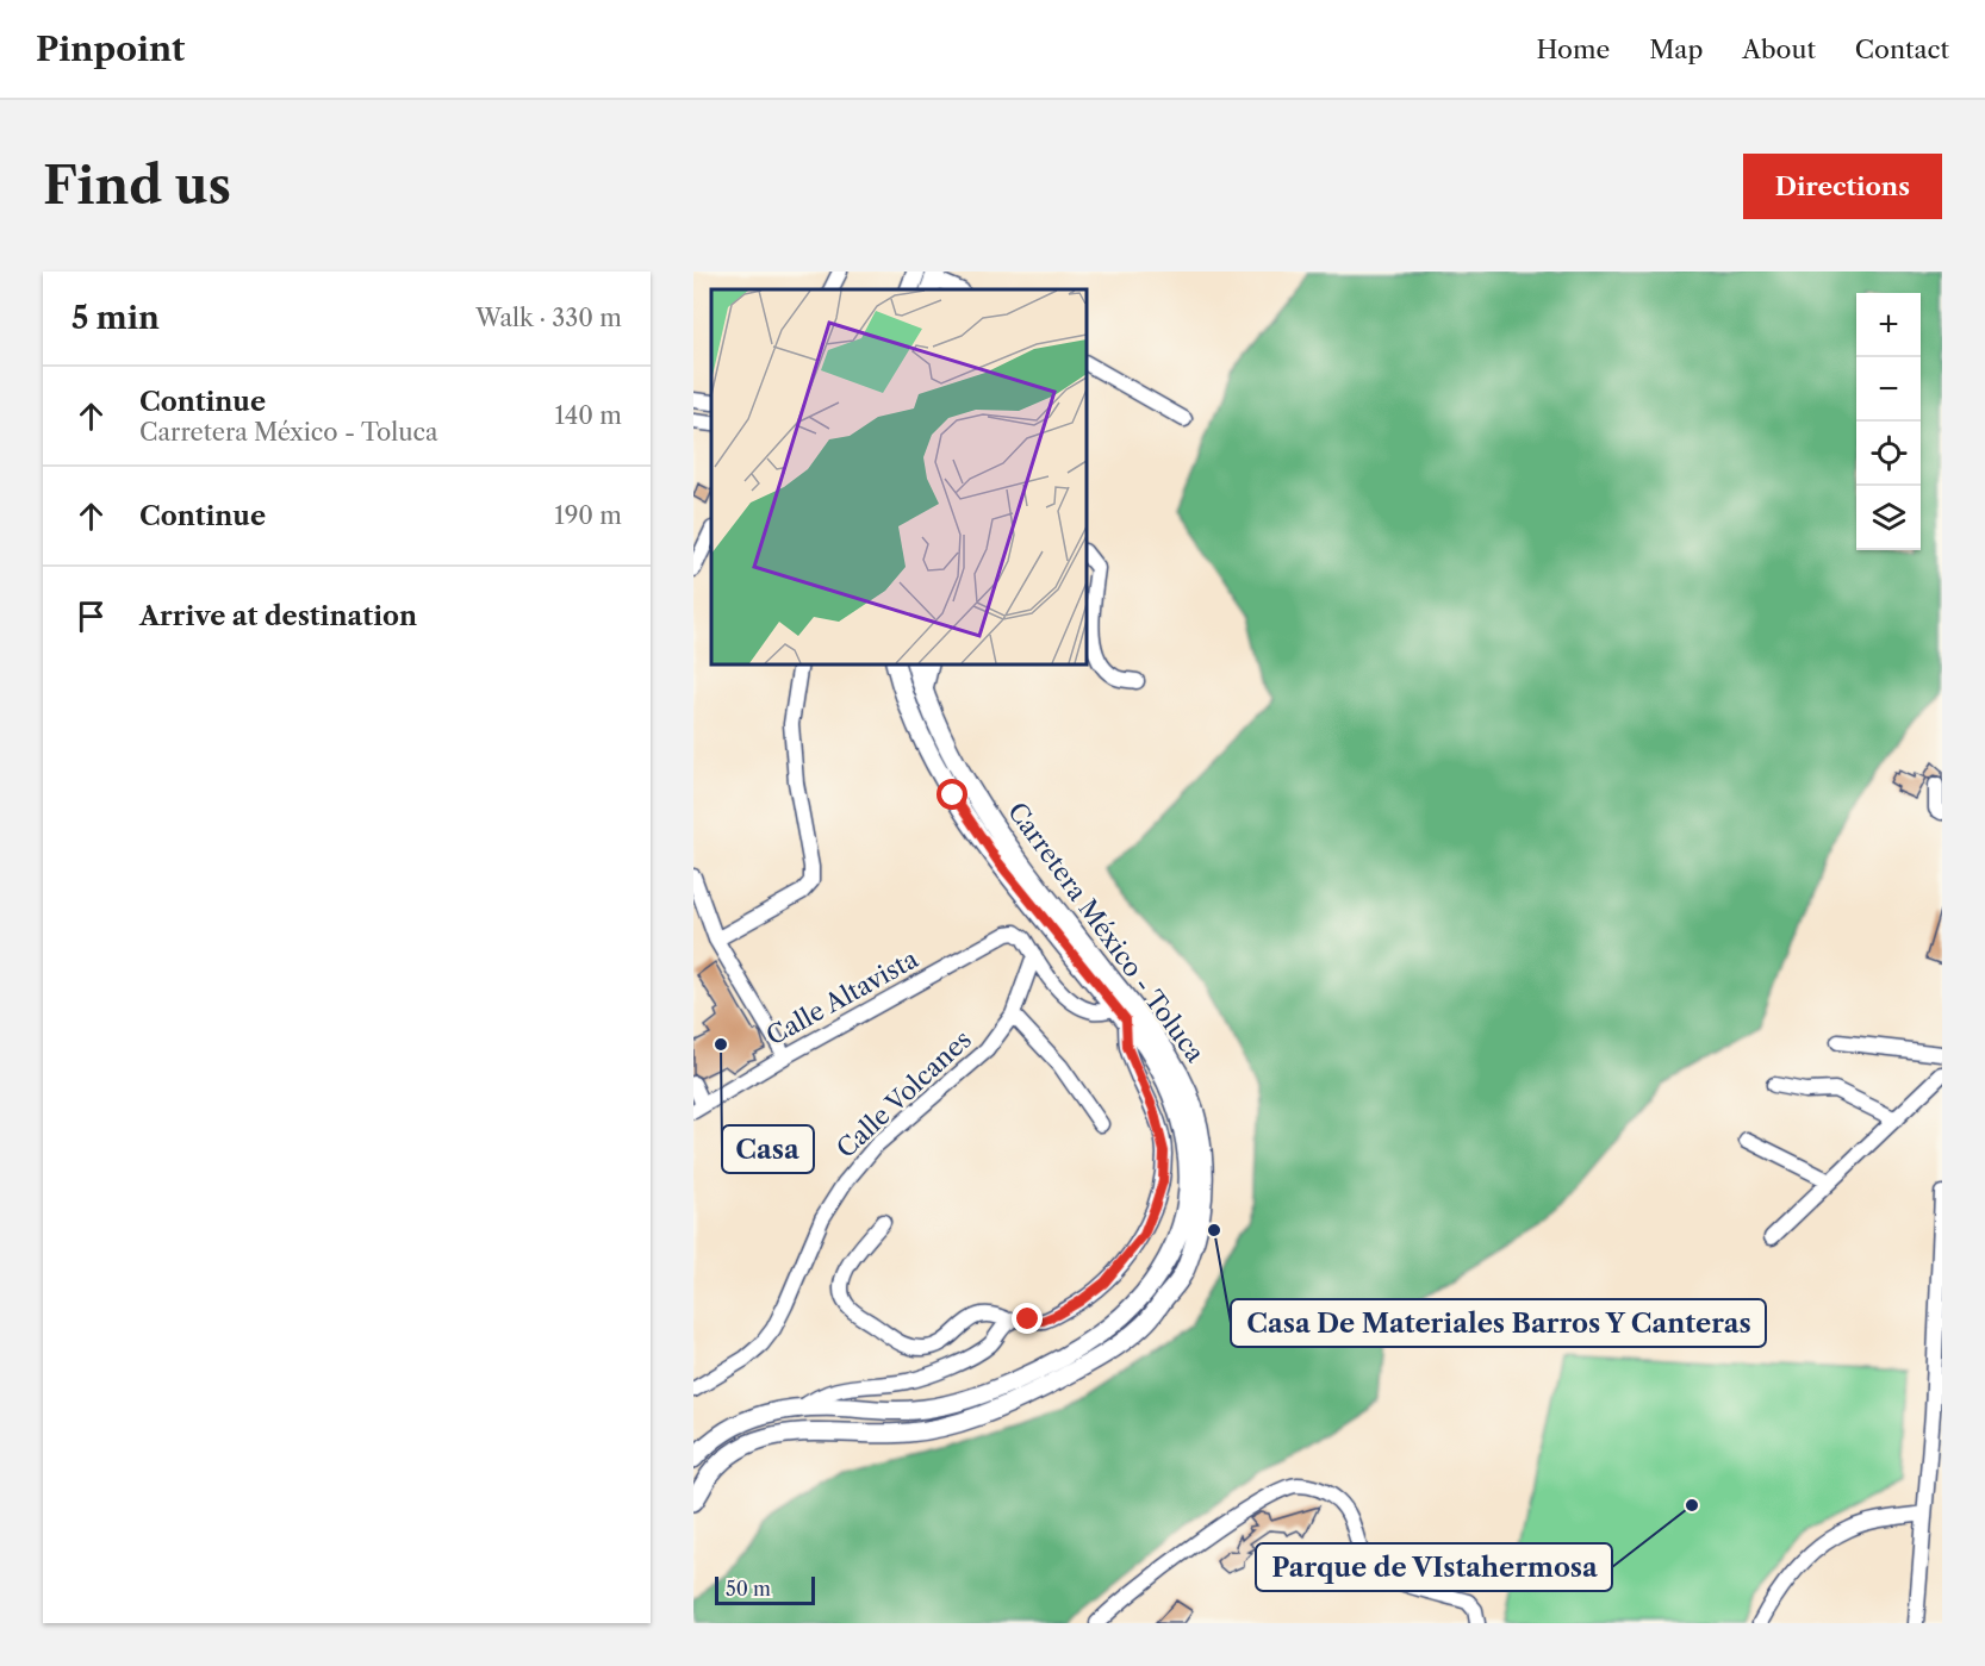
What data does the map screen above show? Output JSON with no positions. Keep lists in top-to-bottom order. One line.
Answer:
{"streets":{"main road":["Carretera México - Toluca"],"street":["Calle Altavista","Calle Volcanes"]},"crossings":[["Calle Altavista","Calle Volcanes"]],"places":["Casa","Casa De Materiales Barros Y Canteras","Parque de VIstahermosa"],"scale_bar":"50 m","page":{"header":"Pinpoint","nav":["Home","Map","About","Contact"],"buttons":"Directions","title":"Find us","heading":["5 min","Walk · 330 m"],"map_buttons":["+","−"],"list":[["Continue","Carretera México - Toluca","140 m"],["Continue","190 m"],"Arrive at destination"],"scale":"50 m"}}
